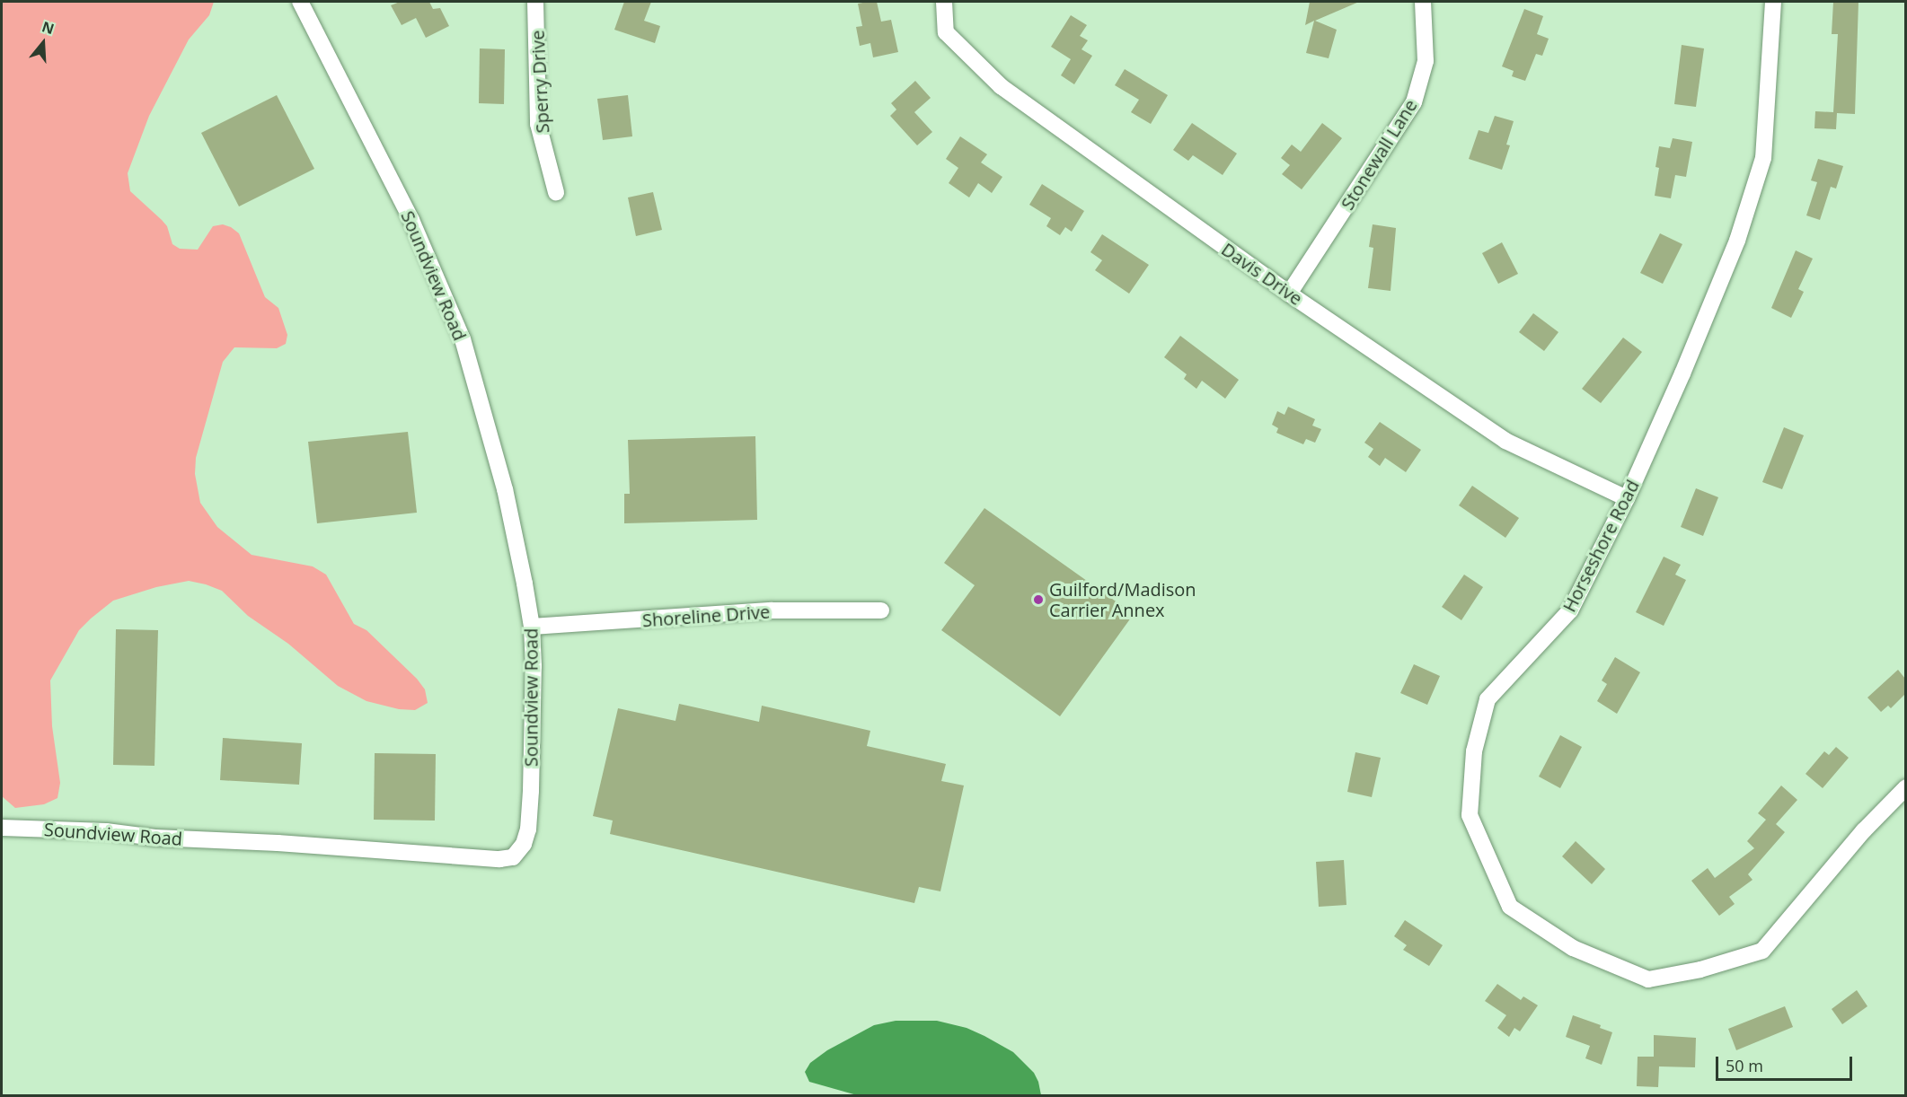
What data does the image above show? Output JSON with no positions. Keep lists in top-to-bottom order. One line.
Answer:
{"streets":{"street":["Sperry Drive","Stonewall Lane","Davis Drive","Soundview Road","Horseshore Road","Shoreline Drive"]},"crossings":[["Stonewall Lane","Davis Drive"],["Davis Drive","Horseshore Road"],["Soundview Road","Shoreline Drive"]],"places":["Guilford/Madison Carrier Annex"],"scale_bar":"50 m","north":"top"}
